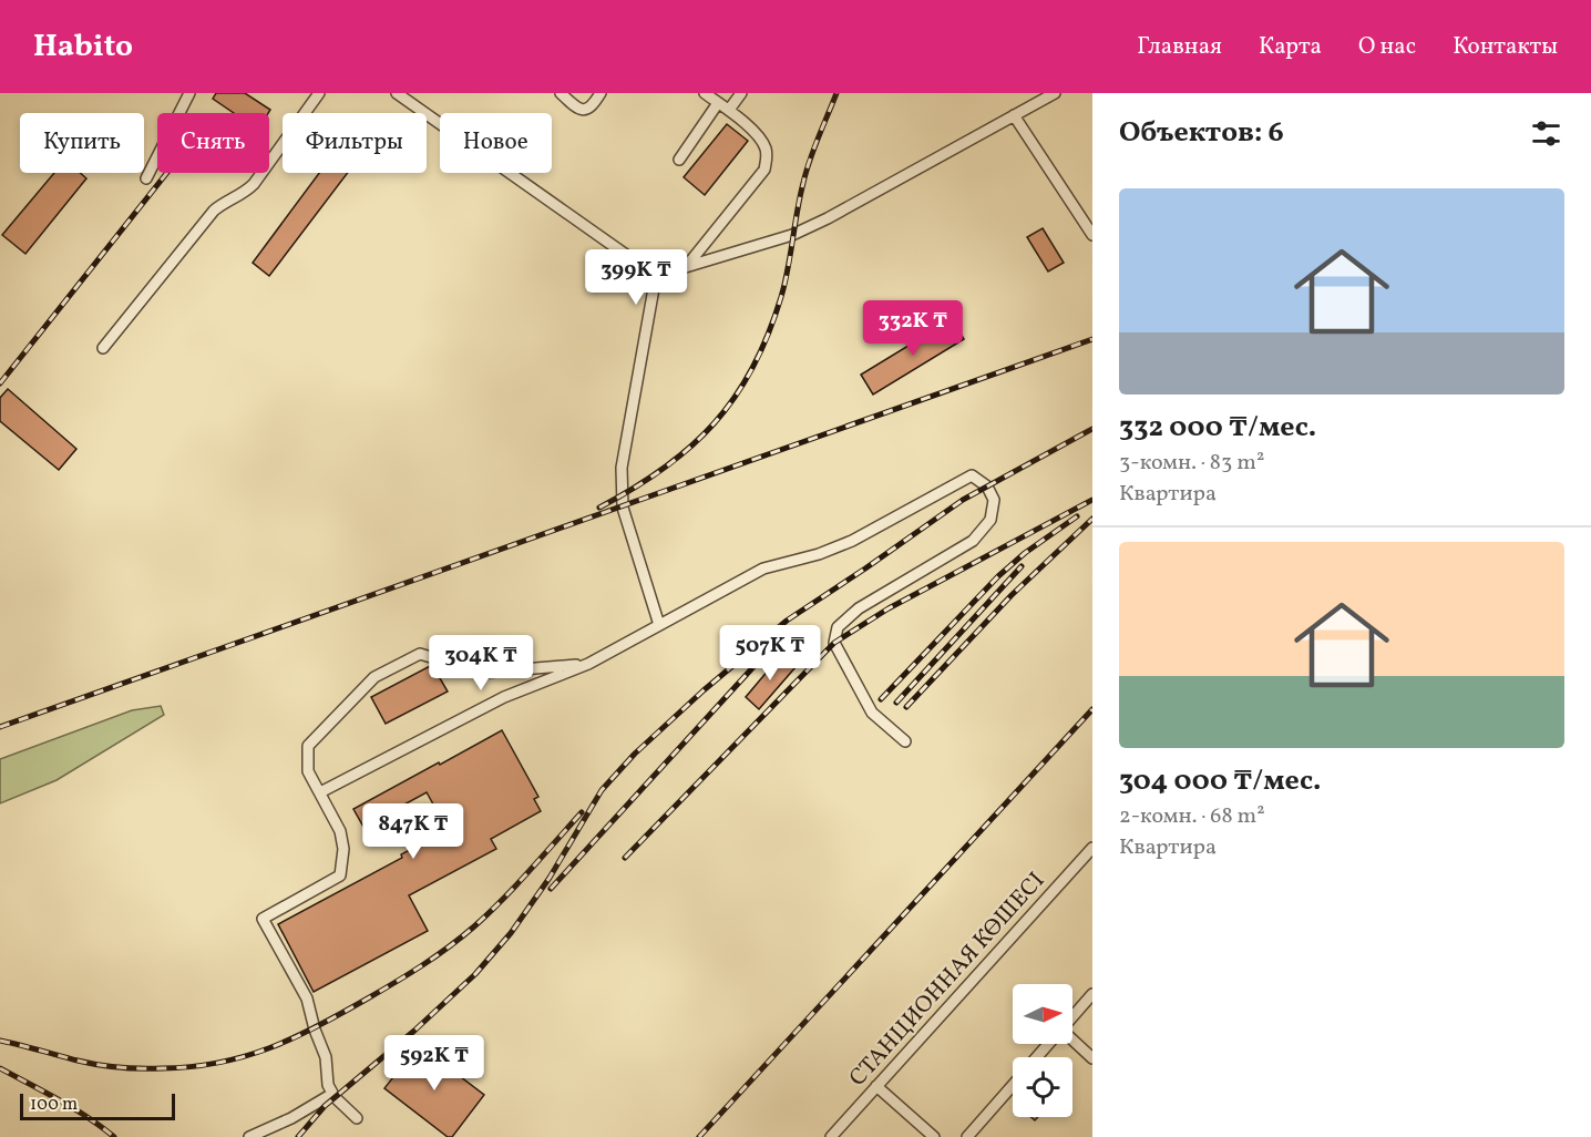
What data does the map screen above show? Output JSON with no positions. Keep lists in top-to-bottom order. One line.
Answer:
{"streets":{"street":["СТАНЦИОННАЯ КӨШЕСІ"]},"scale_bar":"100 m","north":"right","page":{"header":"Habito","nav":["Главная","Карта","О нас","Контакты"],"heading":"Объектов: 6","chip":["Купить","Снять","Фильтры","Новое"],"list":[{"name":"332 000 ₸/мес.","note":"3-комн. · 83 m² · Квартира"},{"name":"304 000 ₸/мес.","note":"2-комн. · 68 m² · Квартира"}],"price":["399K ₸","332K ₸","507K ₸","304K ₸","847K ₸","592K ₸"],"scale":"100 m"}}
